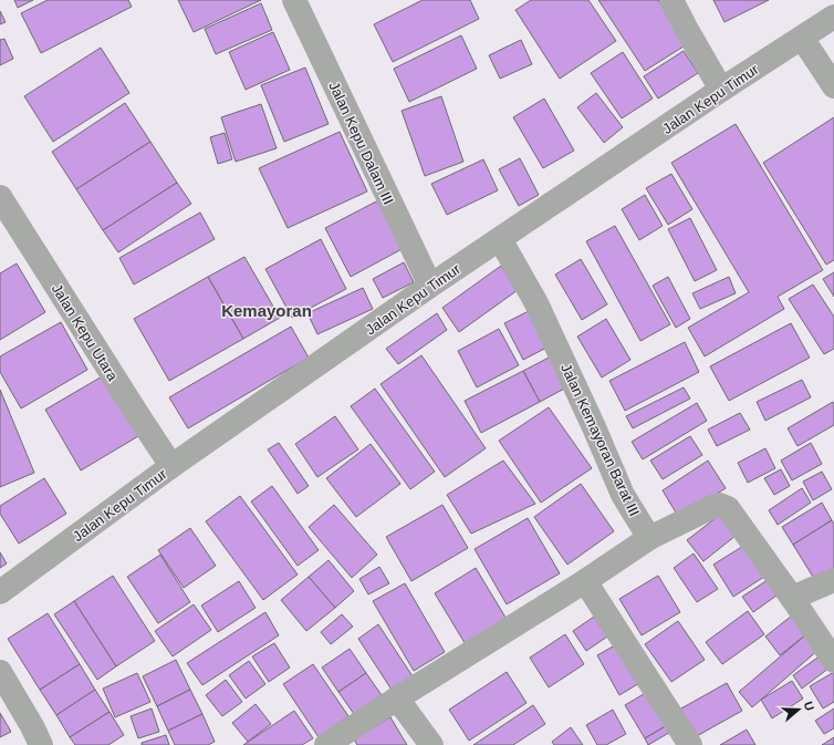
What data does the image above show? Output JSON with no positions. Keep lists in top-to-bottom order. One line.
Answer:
{"streets":{"street":["Jalan Kepu Timur","Jalan Kepu Dalam III","Jalan Kepu Utara","Jalan Kemayoran Barat III"]},"crossings":[["Jalan Kepu Timur","Jalan Kepu Dalam III"],["Jalan Kepu Timur","Jalan Kepu Utara"],["Jalan Kepu Timur","Jalan Kemayoran Barat III"]],"districts":["Kemayoran"],"north":"right"}
